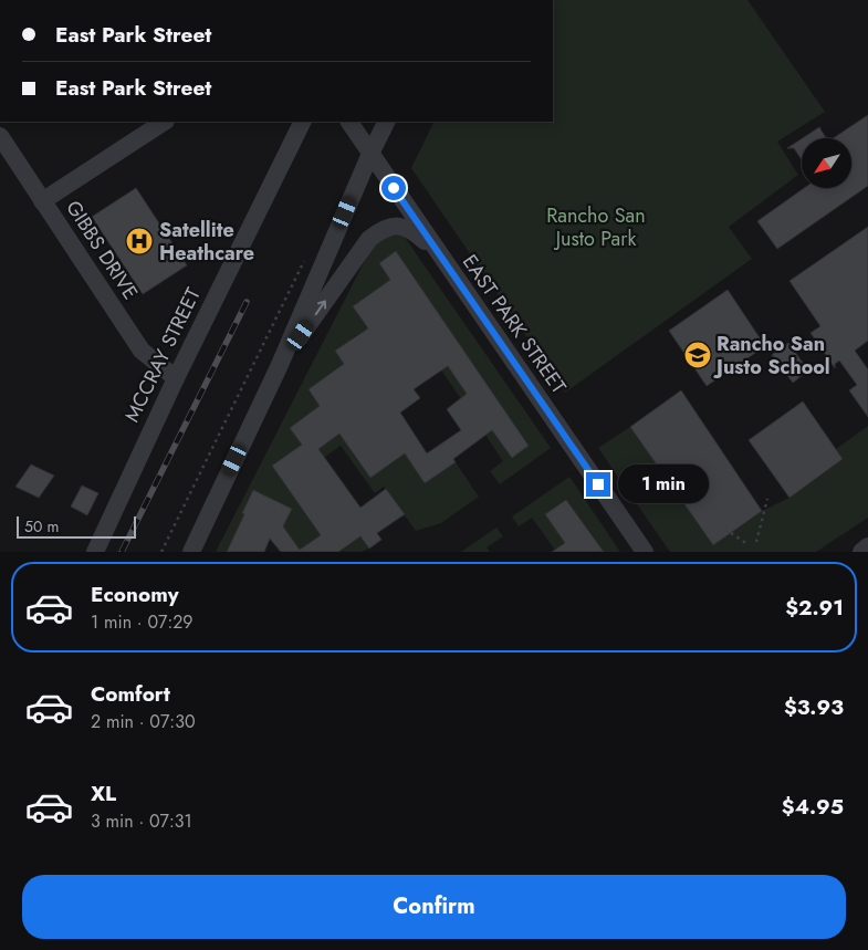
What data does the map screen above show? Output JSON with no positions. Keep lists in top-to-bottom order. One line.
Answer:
{"streets":{"street":["GIBBS DRIVE","EAST PARK STREET","MCCRAY STREET"]},"crossings":[["GIBBS DRIVE","MCCRAY STREET"]],"parks":["Rancho San Justo Park"],"places":{"hospital":["Satellite Heathcare"],"school or university":["Rancho San Justo School"]},"scale_bar":"50 m","north":"bottom left","page":{"banner":["East Park Street","East Park Street"],"bubble":"1 min","scale":"50 m","list":[{"name":"Economy","note":"1 min · 07:29","value":"$2.91"},{"name":"Comfort","note":"2 min · 07:30","value":"$3.93"},{"name":"XL","note":"3 min · 07:31","value":"$4.95"}],"buttons":"Confirm"}}
